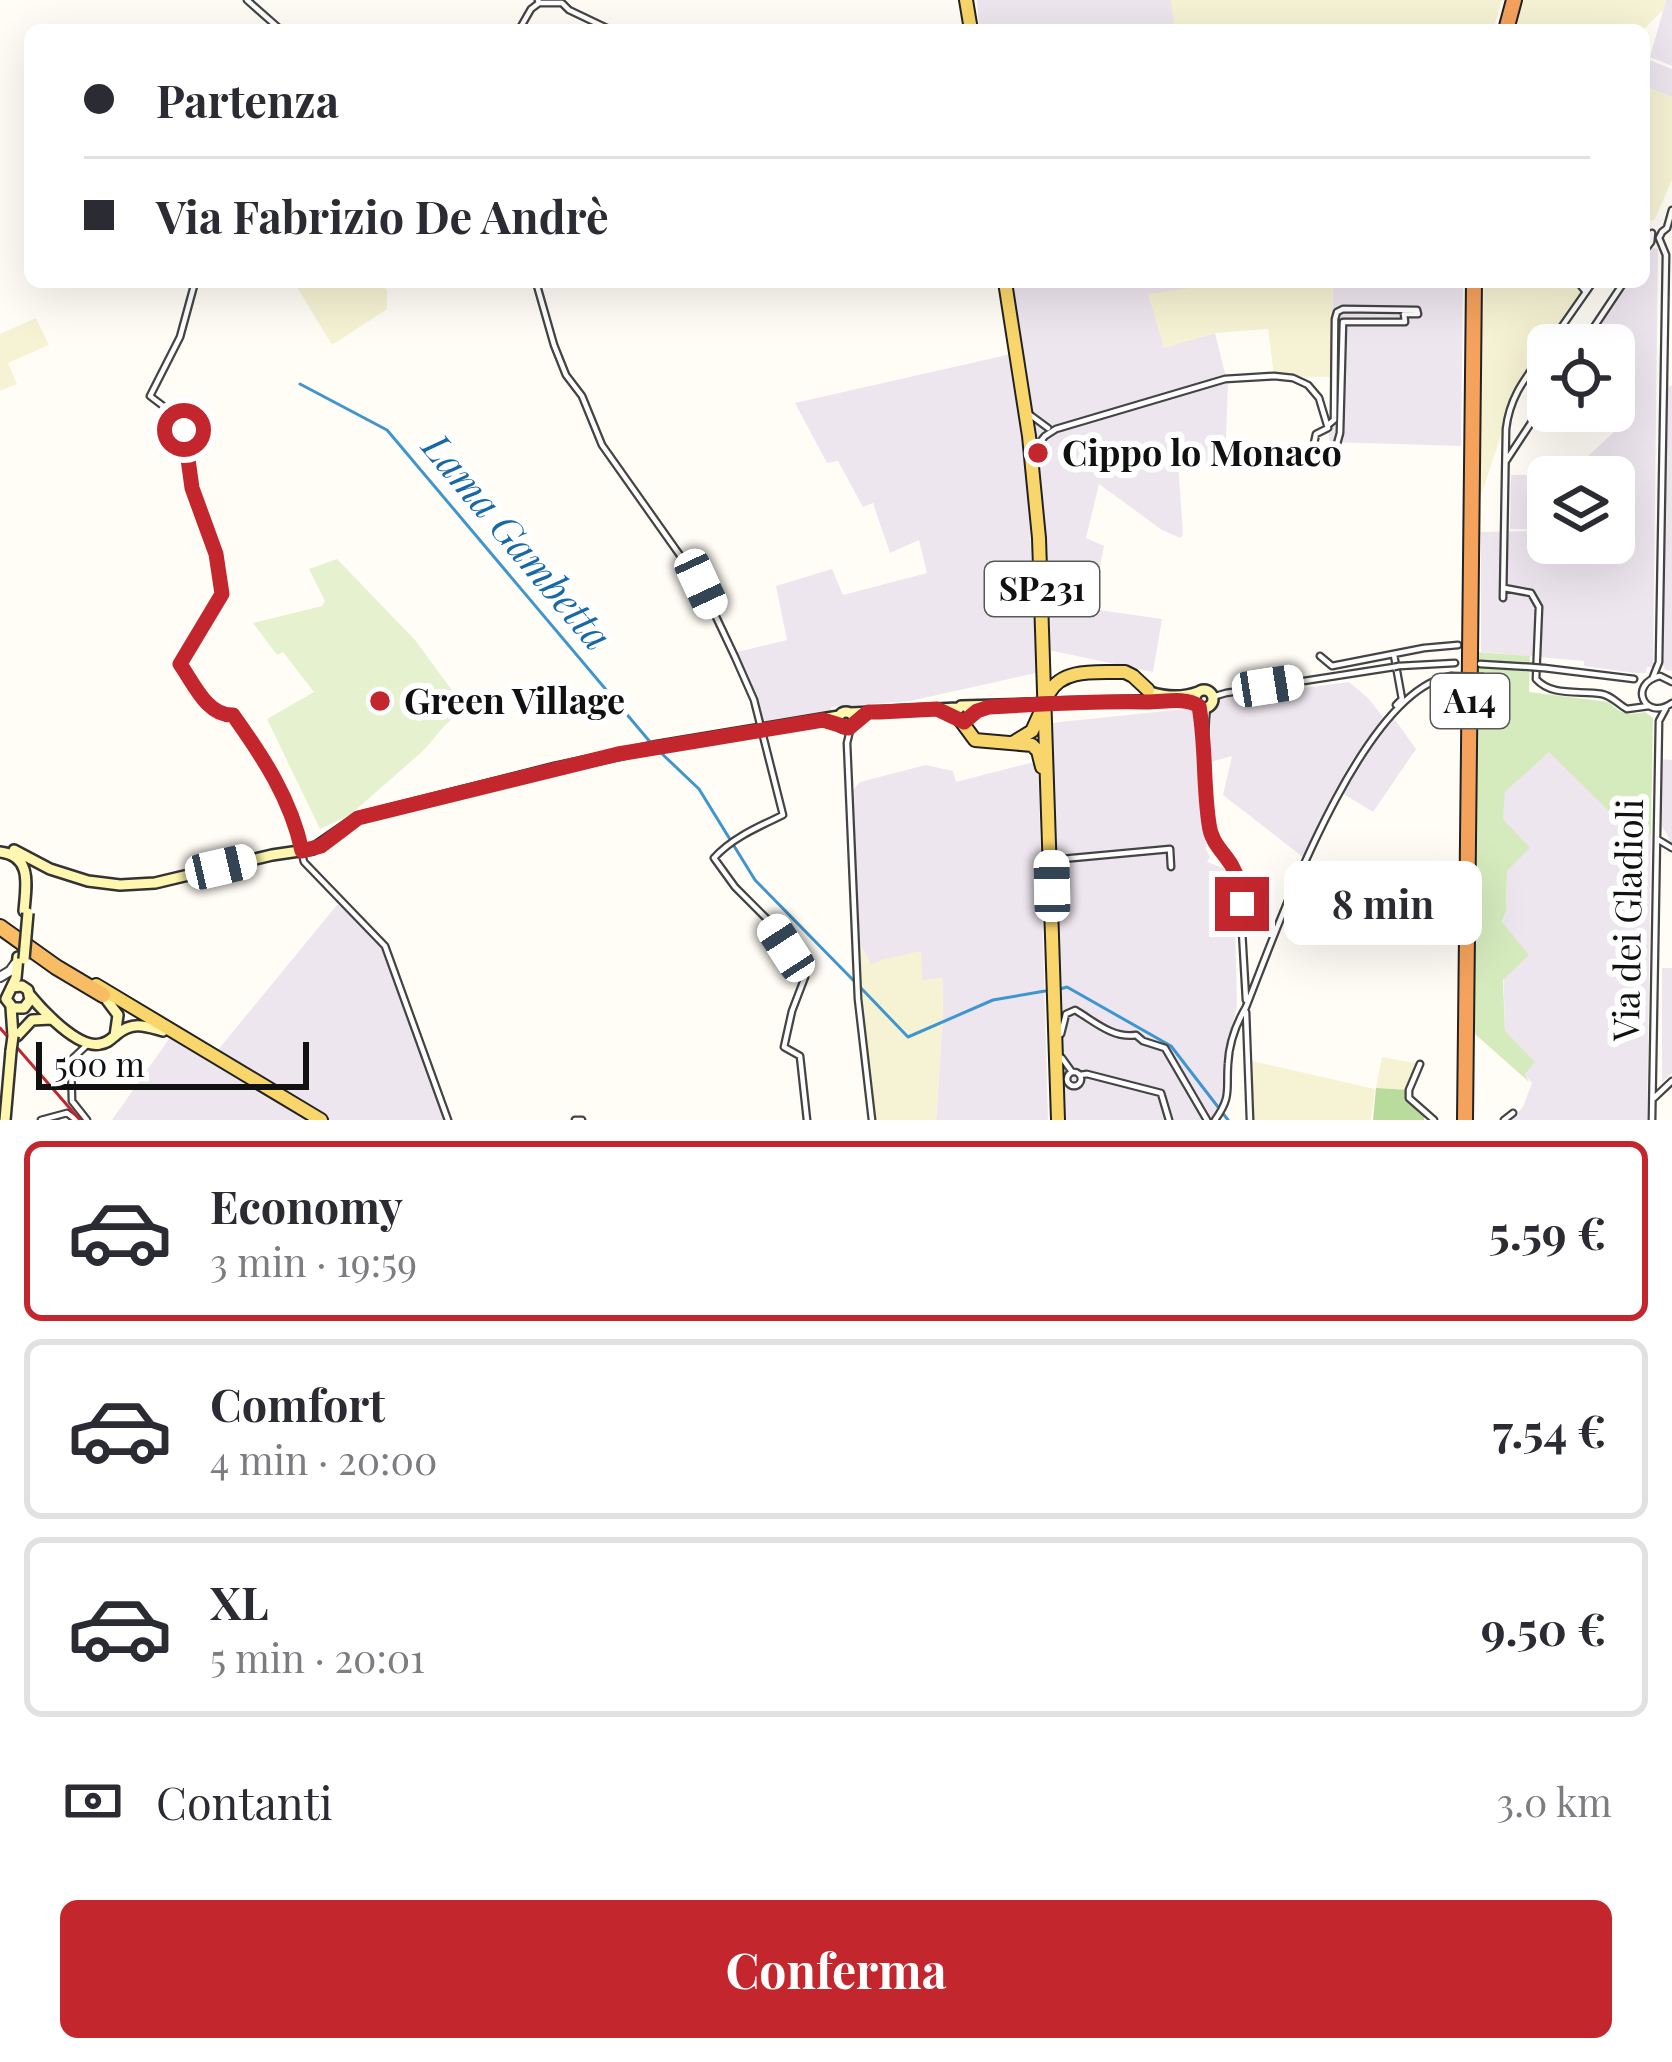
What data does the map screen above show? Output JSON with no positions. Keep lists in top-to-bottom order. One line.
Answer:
{"streets":{"highway":["A14"],"main road":["SP231"],"street":["Via dei Gladioli"]},"water":["Lama Gambetta"],"places":["Cippo lo Monaco","Green Village"],"scale_bar":"500 m","page":{"banner":["Partenza","Via Fabrizio De Andrè"],"bubble":"8 min","scale":"500 m","list":[{"name":"Economy","note":"3 min · 19:59","value":"5.59 €"},{"name":"Comfort","note":"4 min · 20:00","value":"7.54 €"},{"name":"XL","note":"5 min · 20:01","value":"9.50 €"}],"pay":["Contanti","3.0 km"],"buttons":"Conferma"}}
